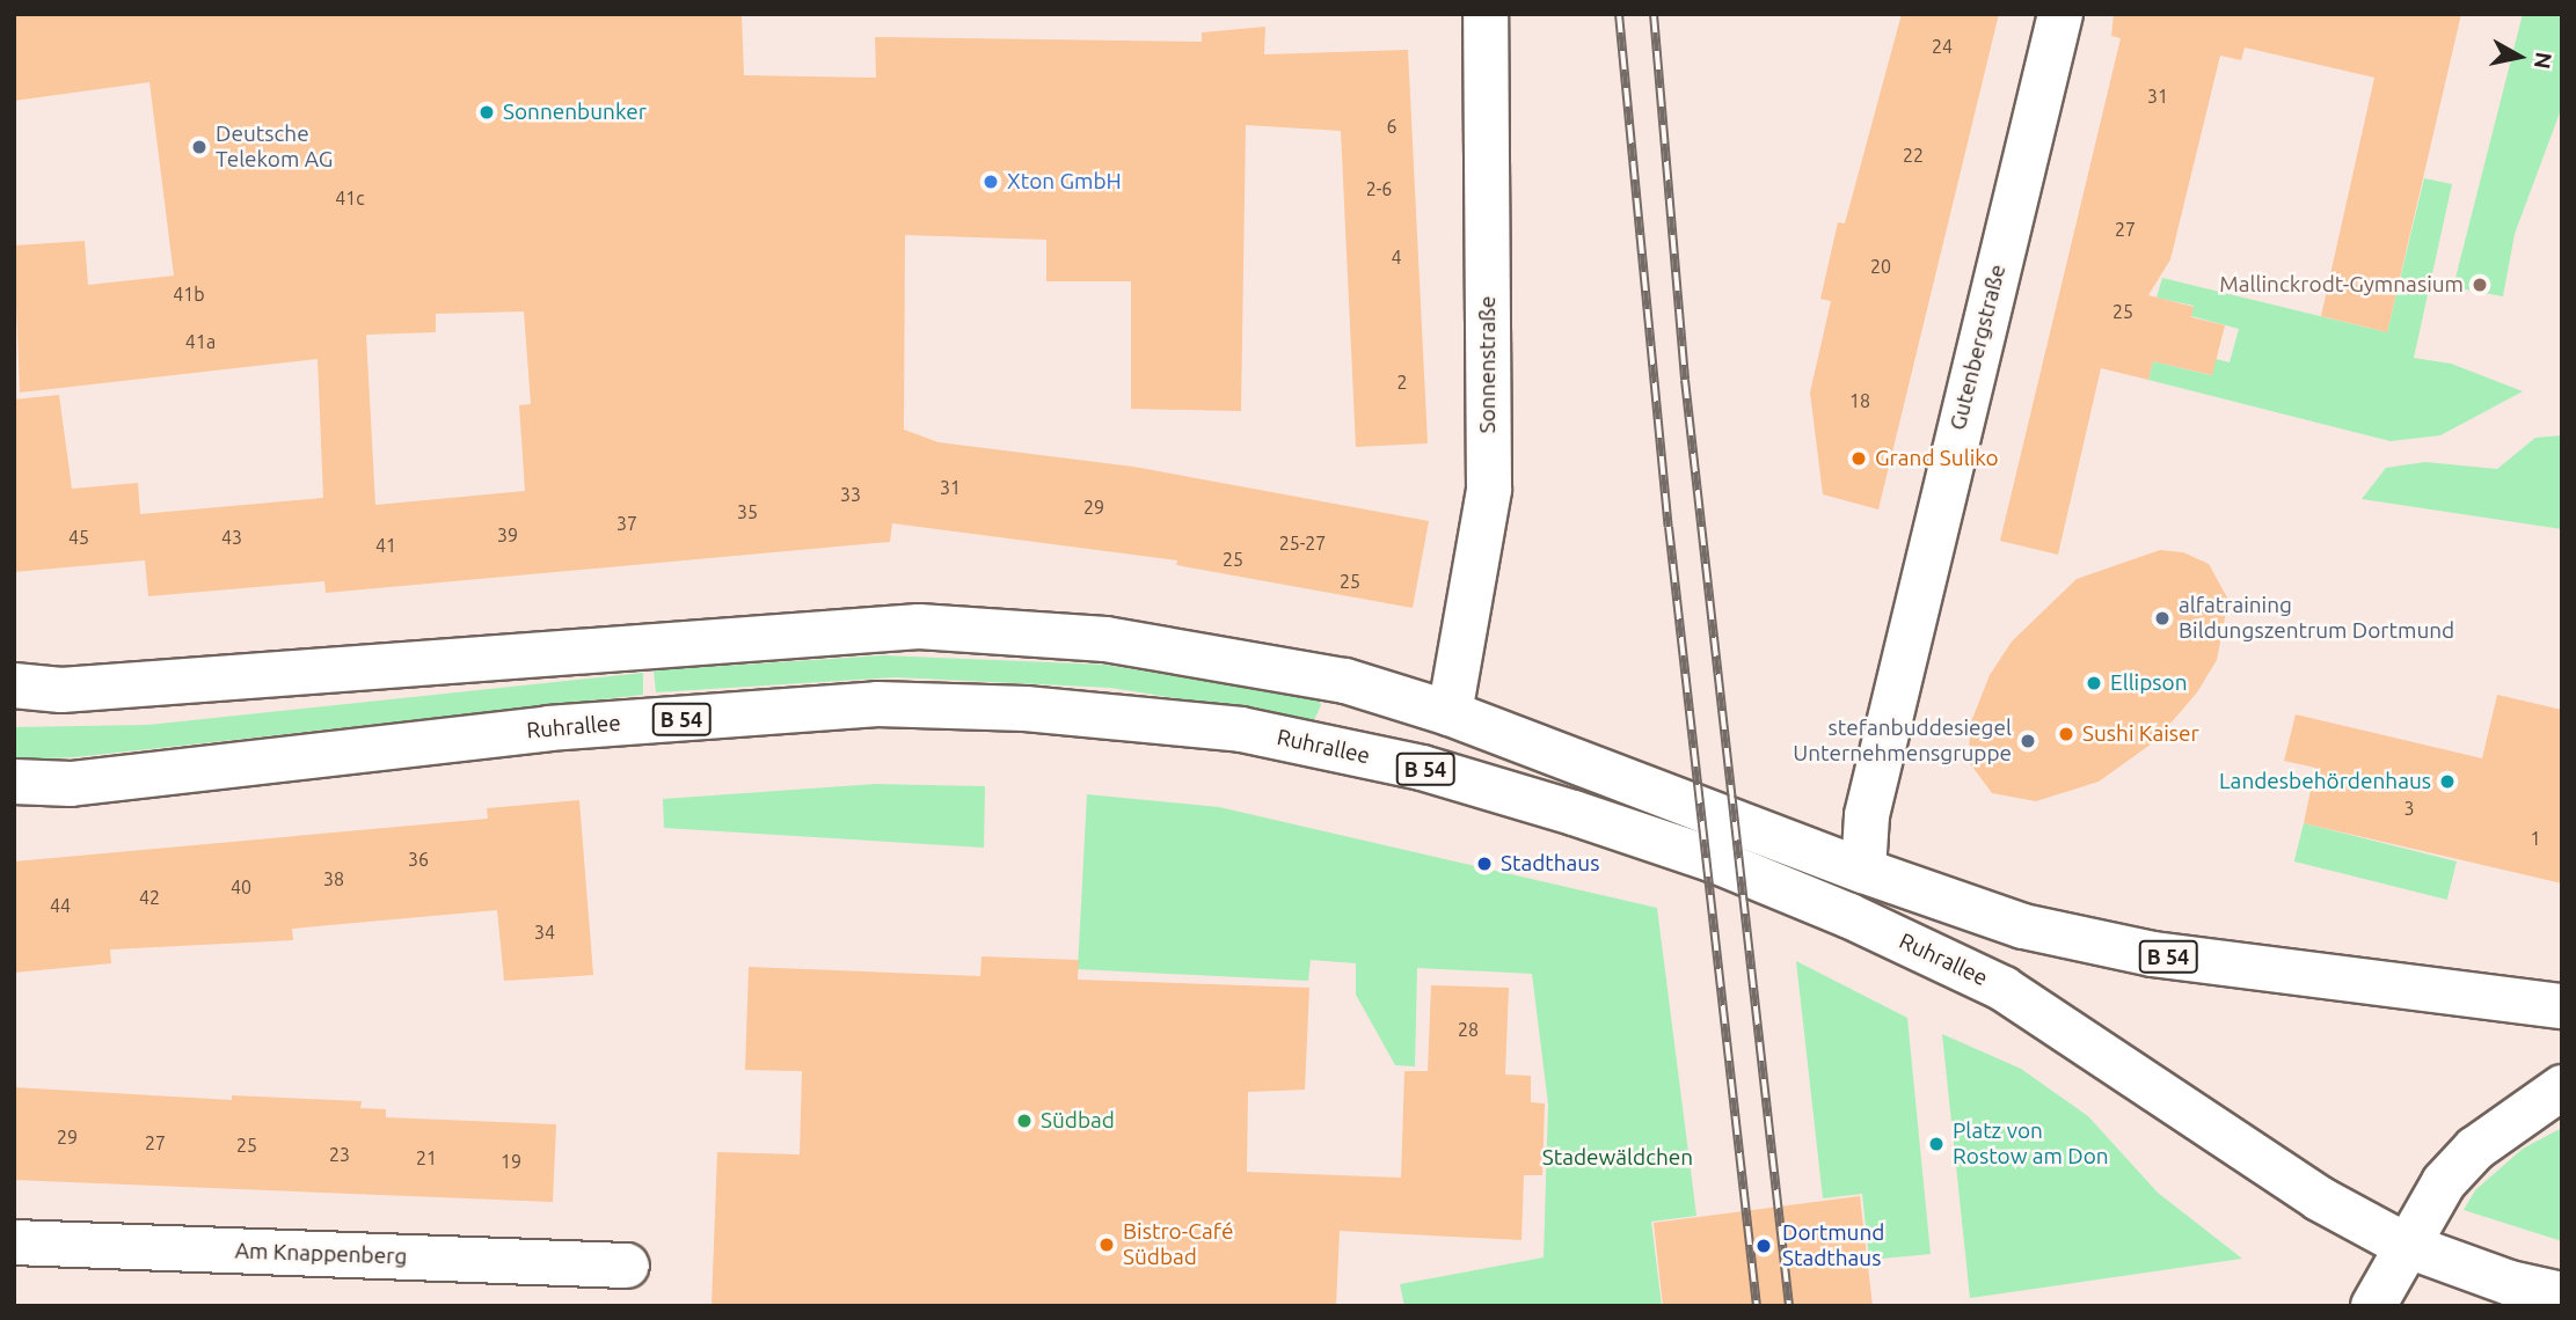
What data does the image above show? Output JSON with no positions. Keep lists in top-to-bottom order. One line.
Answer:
{"streets":{"main road":["Gutenbergstraße","Sonnenstraße","B 54","Ruhrallee","Am Knappenberg"]},"crossings":[["Gutenbergstraße","B 54"],["Sonnenstraße","B 54"]],"parks":["Stadewäldchen"],"places":["Sonnenbunker","Deutsche Telekom AG","Xton GmbH","Mallinckrodt-Gymnasium","Grand Suliko","alfatraining Bildungszentrum Dortmund","Ellipson","Sushi Kaiser","stefanbuddesiegel Unternehmensgruppe","Landesbehördenhaus","Stadthaus","Südbad","Platz von Rostow am Don","Bistro-Café Südbad","Dortmund Stadthaus"],"house_numbers":["24","31","6","22","2-6","41c","27","4","20","41b","25","41a","2","18","31","33","29","35","37","39","45","43","25-27","41","25","25","3","1","36","38","40","42","44","34","28","29","27","25","23","21","19"],"north":"right"}
